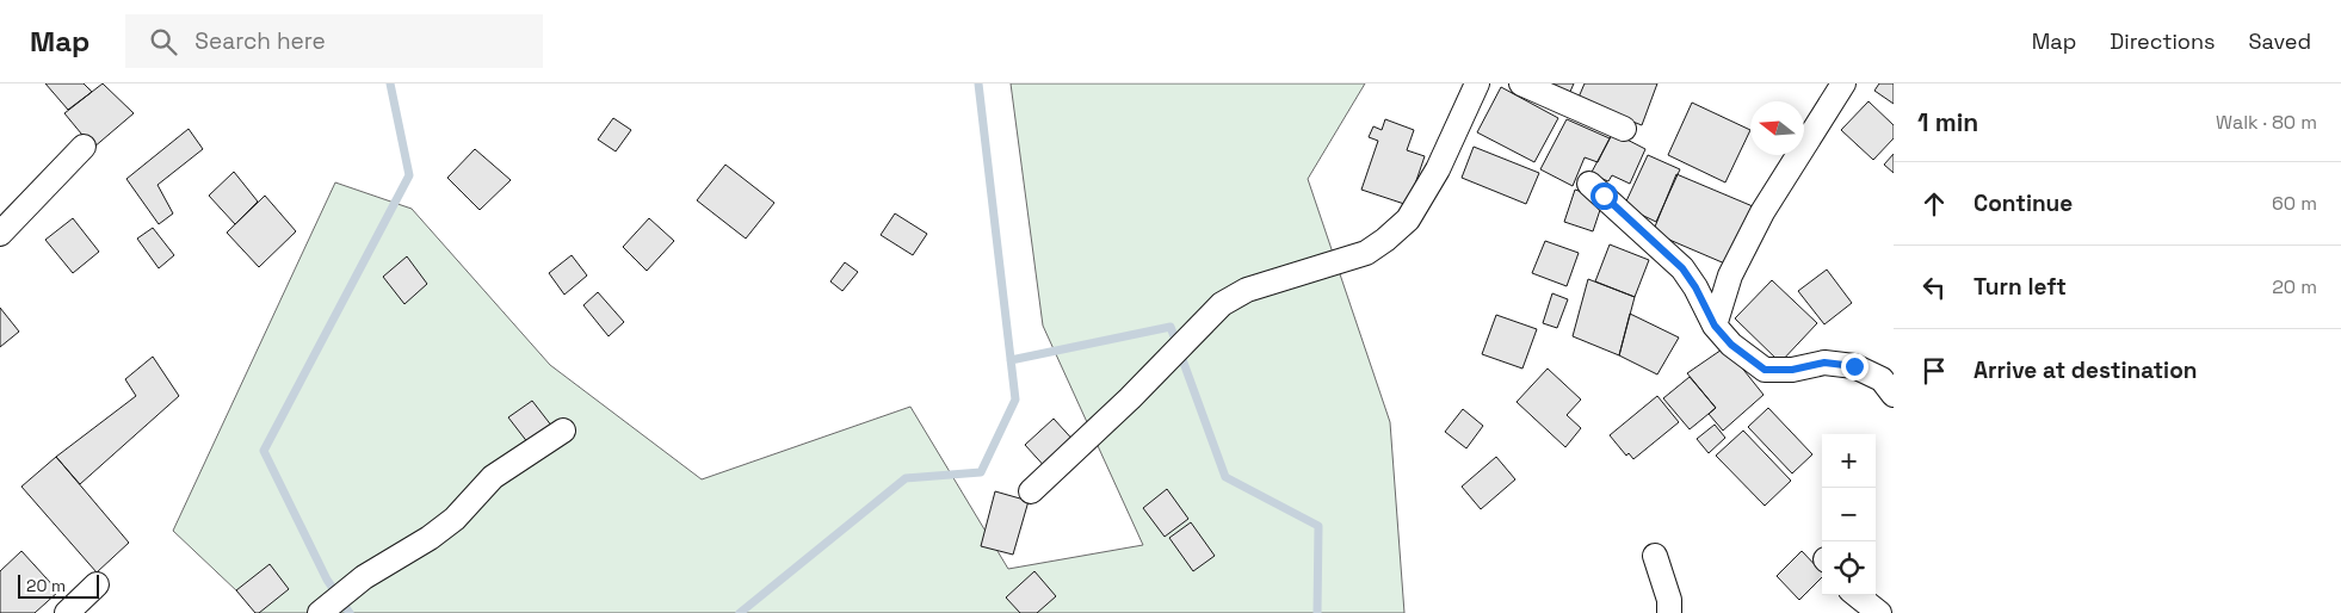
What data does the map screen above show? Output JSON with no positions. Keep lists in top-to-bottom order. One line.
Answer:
{"scale_bar":"20 m","north":"left","page":{"header":"Map","search":"Search here","nav":["Map","Directions","Saved"],"heading":["1 min","Walk · 80 m"],"list":[["Continue","60 m"],["Turn left","20 m"],"Arrive at destination"],"map_buttons":["+","−"],"scale":"20 m"}}
